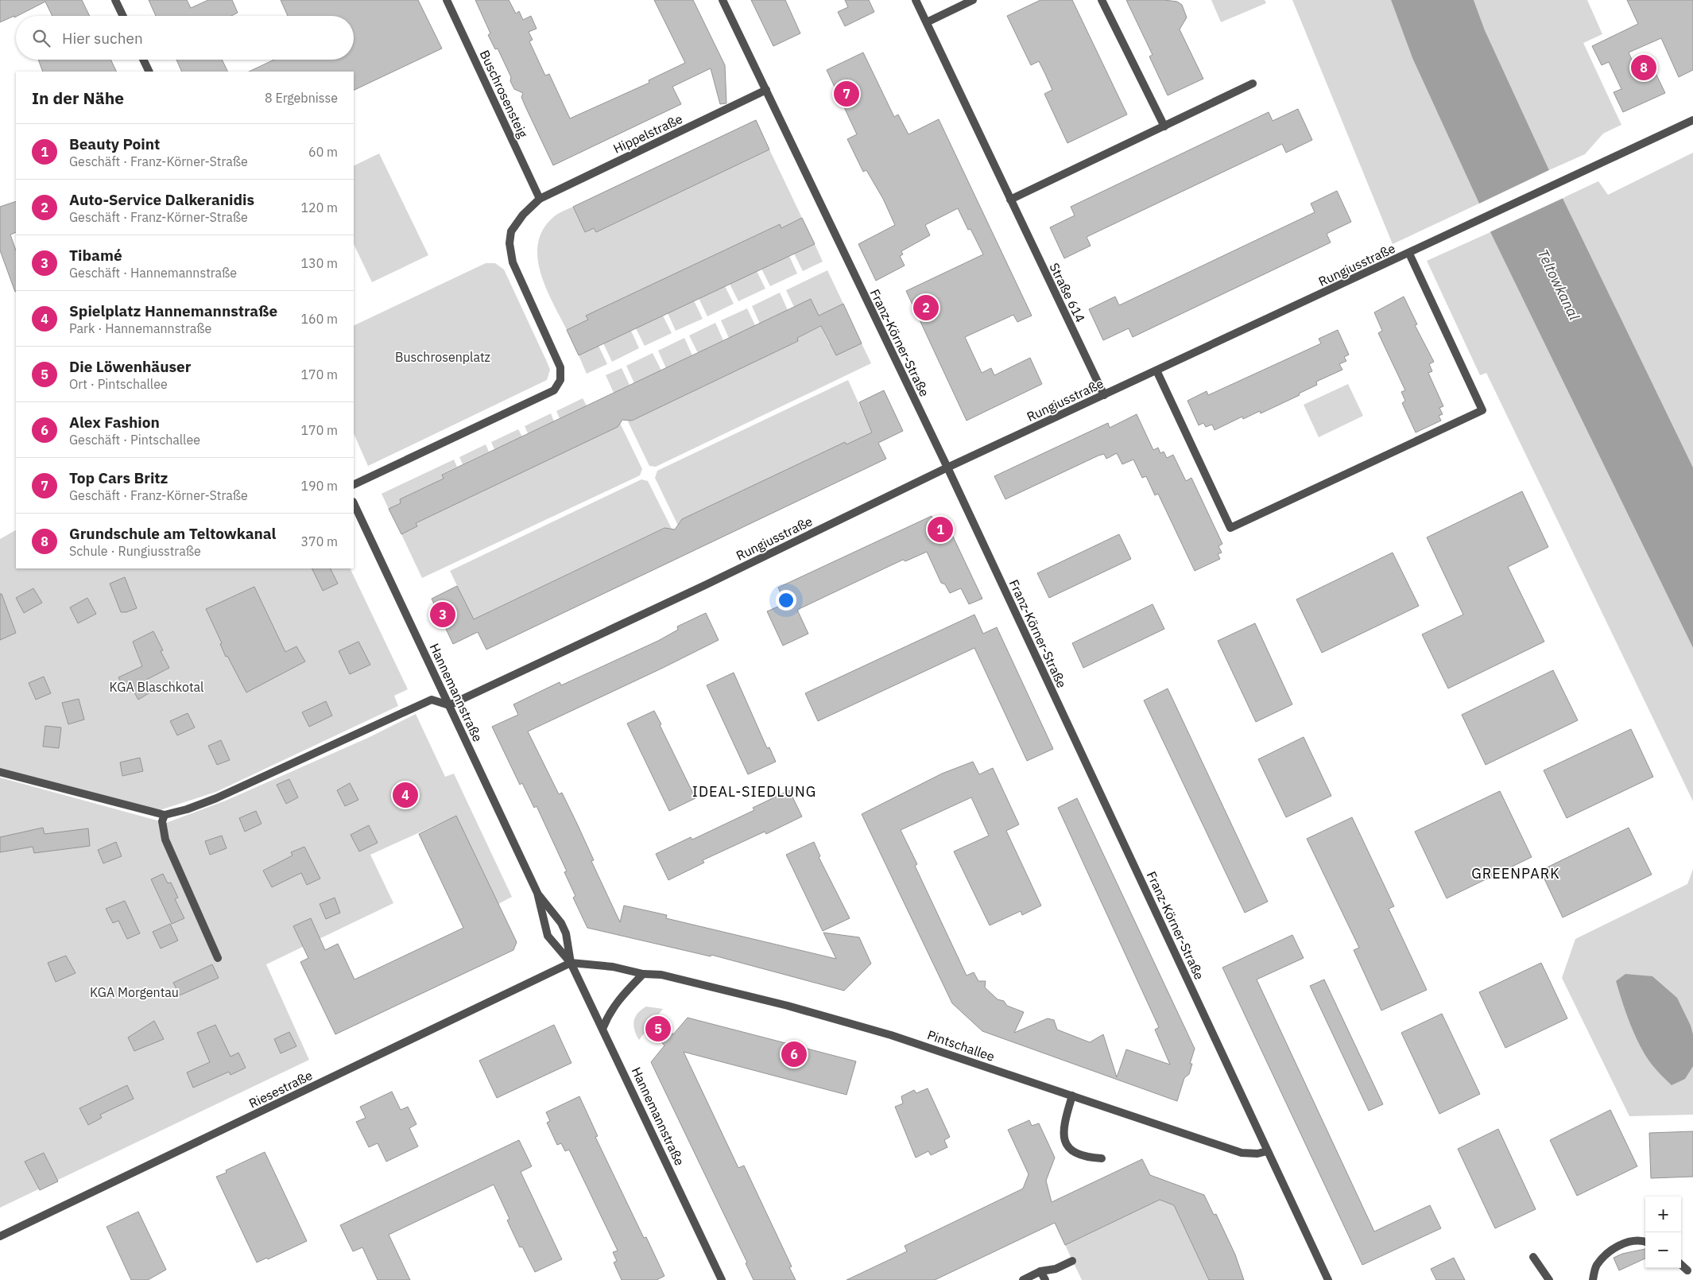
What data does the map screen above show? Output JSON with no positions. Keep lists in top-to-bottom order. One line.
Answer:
{"streets":{"street":["Buschrosensteig","Hippelstraße","Rungiusstraße","Straße 614","Franz-Körner-Straße","Hannemannstraße","Pintschallee","Riesestraße"]},"crossings":[["Buschrosensteig","Hippelstraße"],["Hippelstraße","Franz-Körner-Straße"],["Rungiusstraße","Straße 614"],["Rungiusstraße","Franz-Körner-Straße"],["Rungiusstraße","Hannemannstraße"],["Franz-Körner-Straße","Pintschallee"],["Hannemannstraße","Pintschallee"],["Hannemannstraße","Riesestraße"],["Pintschallee","Riesestraße"]],"districts":["IDEAL-SIEDLUNG","GREENPARK"],"water":["Teltowkanal"],"parks":["Buschrosenplatz","KGA Blaschkotal","KGA Morgentau"],"page":{"search":"Hier suchen","pins":["8","7","2","1","3","4","5","6"],"heading":["In der Nähe","8 Ergebnisse"],"list":[{"mark":"1","name":"Beauty Point","note":"Geschäft · Franz-Körner-Straße","value":"60 m"},{"mark":"2","name":"Auto-Service Dalkeranidis","note":"Geschäft · Franz-Körner-Straße","value":"120 m"},{"mark":"3","name":"Tibamé","note":"Geschäft · Hannemannstraße","value":"130 m"},{"mark":"4","name":"Spielplatz Hannemannstraße","note":"Park · Hannemannstraße","value":"160 m"},{"mark":"5","name":"Die Löwenhäuser","note":"Ort · Pintschallee","value":"170 m"},{"mark":"6","name":"Alex Fashion","note":"Geschäft · Pintschallee","value":"170 m"},{"mark":"7","name":"Top Cars Britz","note":"Geschäft · Franz-Körner-Straße","value":"190 m"},{"mark":"8","name":"Grundschule am Teltowkanal","note":"Schule · Rungiusstraße","value":"370 m"}],"map_buttons":["+","−"]}}
